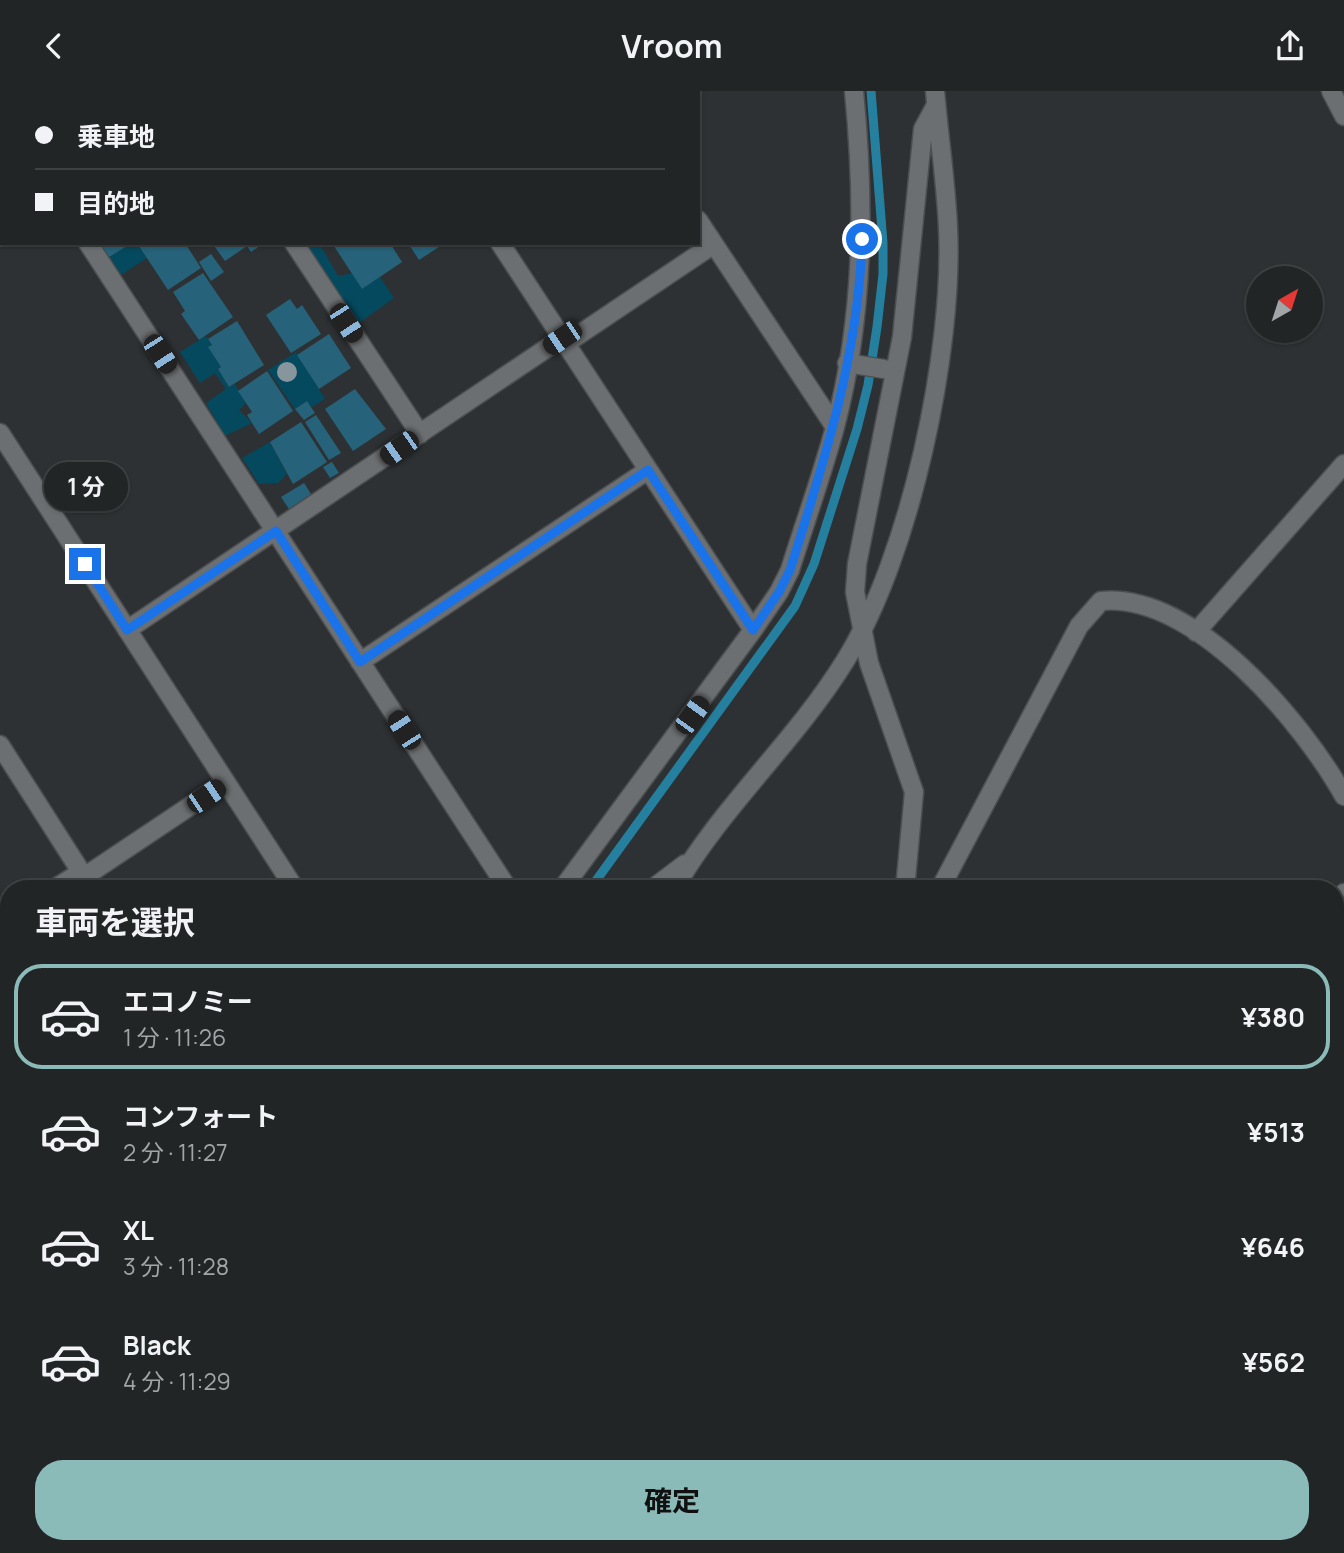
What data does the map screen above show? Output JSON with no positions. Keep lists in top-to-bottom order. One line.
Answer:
{"north":"top right","page":{"header":"Vroom","banner":["乗車地","目的地"],"bubble":"1 分","heading":"車両を選択","list":[{"name":"エコノミー","note":"1 分 · 11:26","value":"¥380"},{"name":"コンフォート","note":"2 分 · 11:27","value":"¥513"},{"name":"XL","note":"3 分 · 11:28","value":"¥646"},{"name":"Black","note":"4 分 · 11:29","value":"¥562"}],"buttons":"確定"}}
